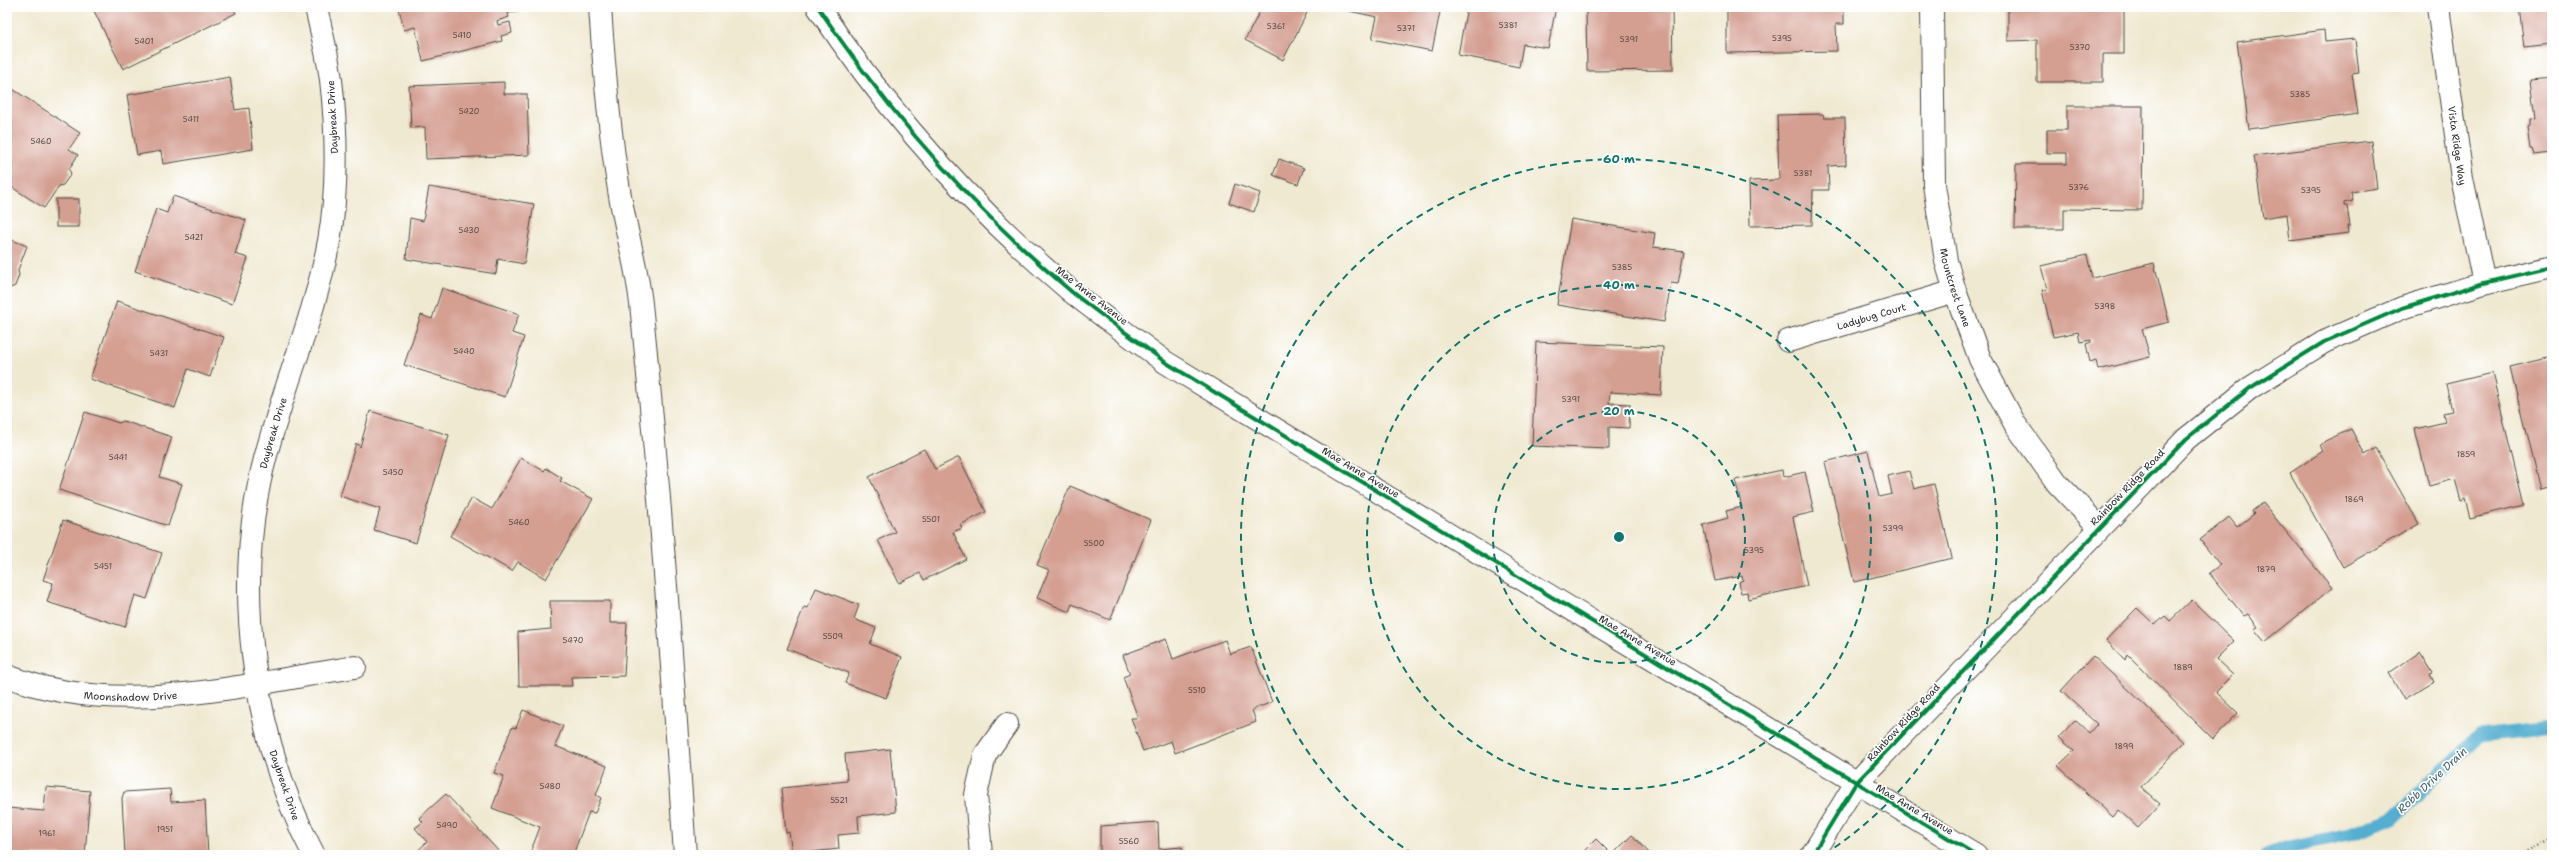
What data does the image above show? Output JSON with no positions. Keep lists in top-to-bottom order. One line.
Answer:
{"streets":{"street":["Daybreak Drive","Vista Ridge Way","Mountcrest Lane","Mae Anne Avenue","Ladybug Court","Rainbow Ridge Road","Moonshadow Drive"]},"crossings":[["Daybreak Drive","Moonshadow Drive"],["Vista Ridge Way","Rainbow Ridge Road"],["Mountcrest Lane","Ladybug Court"],["Mountcrest Lane","Rainbow Ridge Road"],["Mae Anne Avenue","Rainbow Ridge Road"]],"water":["Robb Drive Drain"],"house_numbers":["5381","5361","5371","5410","5395","5391","5401","5370","5385","5420","5411","5460","5381","5376","5395","5430","5421","5385","5398","5440","5431","5391","1859","5441","5450","1869","5501","5460","5399","5500","5395","5451","1879","5509","5470","1889","5510","1899","5480","5521","5490","1951","1961","5560"],"rings":["60 m","40 m","20 m"]}
